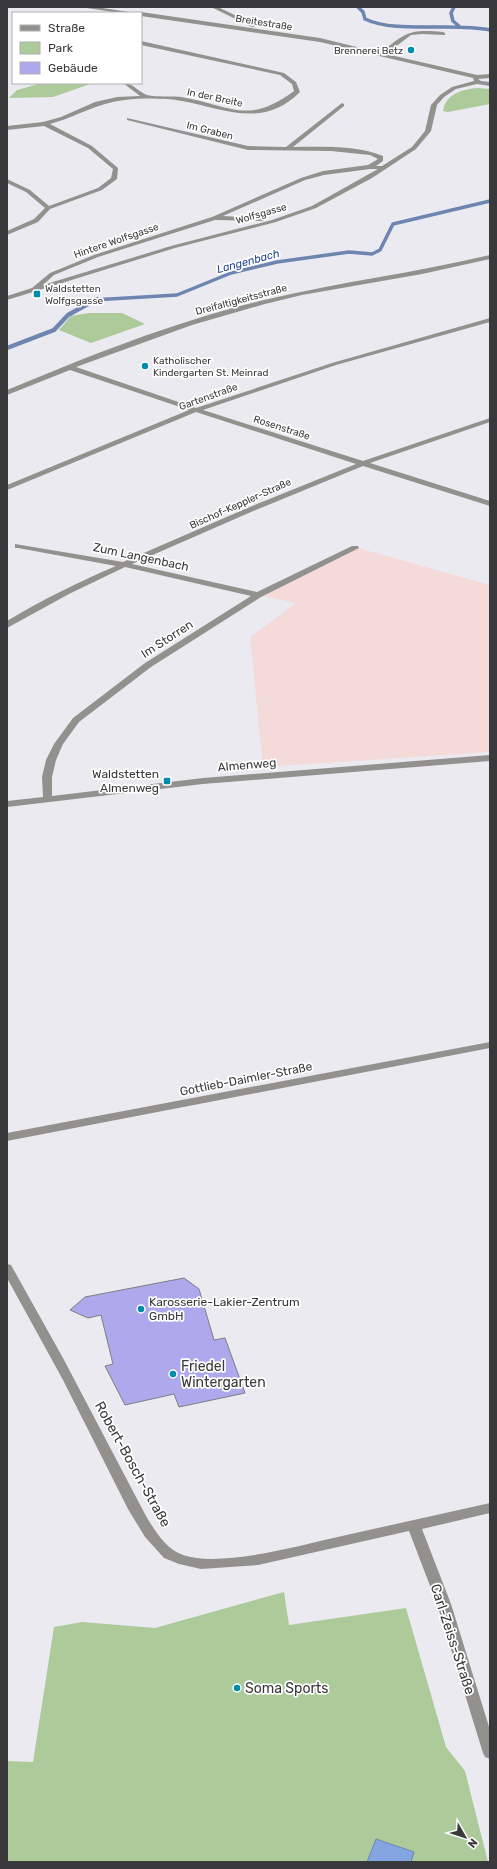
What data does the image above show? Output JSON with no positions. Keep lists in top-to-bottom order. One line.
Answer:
{"streets":{"street":["Breitestraße","In der Breite","Im Graben","Wolfsgasse","Hintere Wolfsgasse","Dreifaltigkeitsstraße","Gartenstraße","Rosenstraße","Bischof-Keppler-Straße","Zum Langenbach","Im Storren","Almenweg","Gottlieb-Daimler-Straße","Robert-Bosch-Straße","Carl-Zeiss-Straße"]},"crossings":[["Breitestraße","Wolfsgasse"],["Im Graben","Hintere Wolfsgasse"],["Wolfsgasse","Hintere Wolfsgasse"],["Dreifaltigkeitsstraße","Rosenstraße"],["Gartenstraße","Rosenstraße"],["Rosenstraße","Bischof-Keppler-Straße"],["Bischof-Keppler-Straße","Zum Langenbach"],["Zum Langenbach","Im Storren"],["Im Storren","Almenweg"],["Robert-Bosch-Straße","Carl-Zeiss-Straße"]],"water":["Langenbach"],"places":{"other":["Brennerei Betz","Katholischer Kindergarten St. Meinrad","Karosserie-Lakier-Zentrum GmbH","Friedel Wintergarten","Soma Sports"],"transit":["Waldstetten Wolfgsgasse","Waldstetten Almenweg"]},"legend":["Straße","Park","Gebäude"],"north":"bottom right"}
